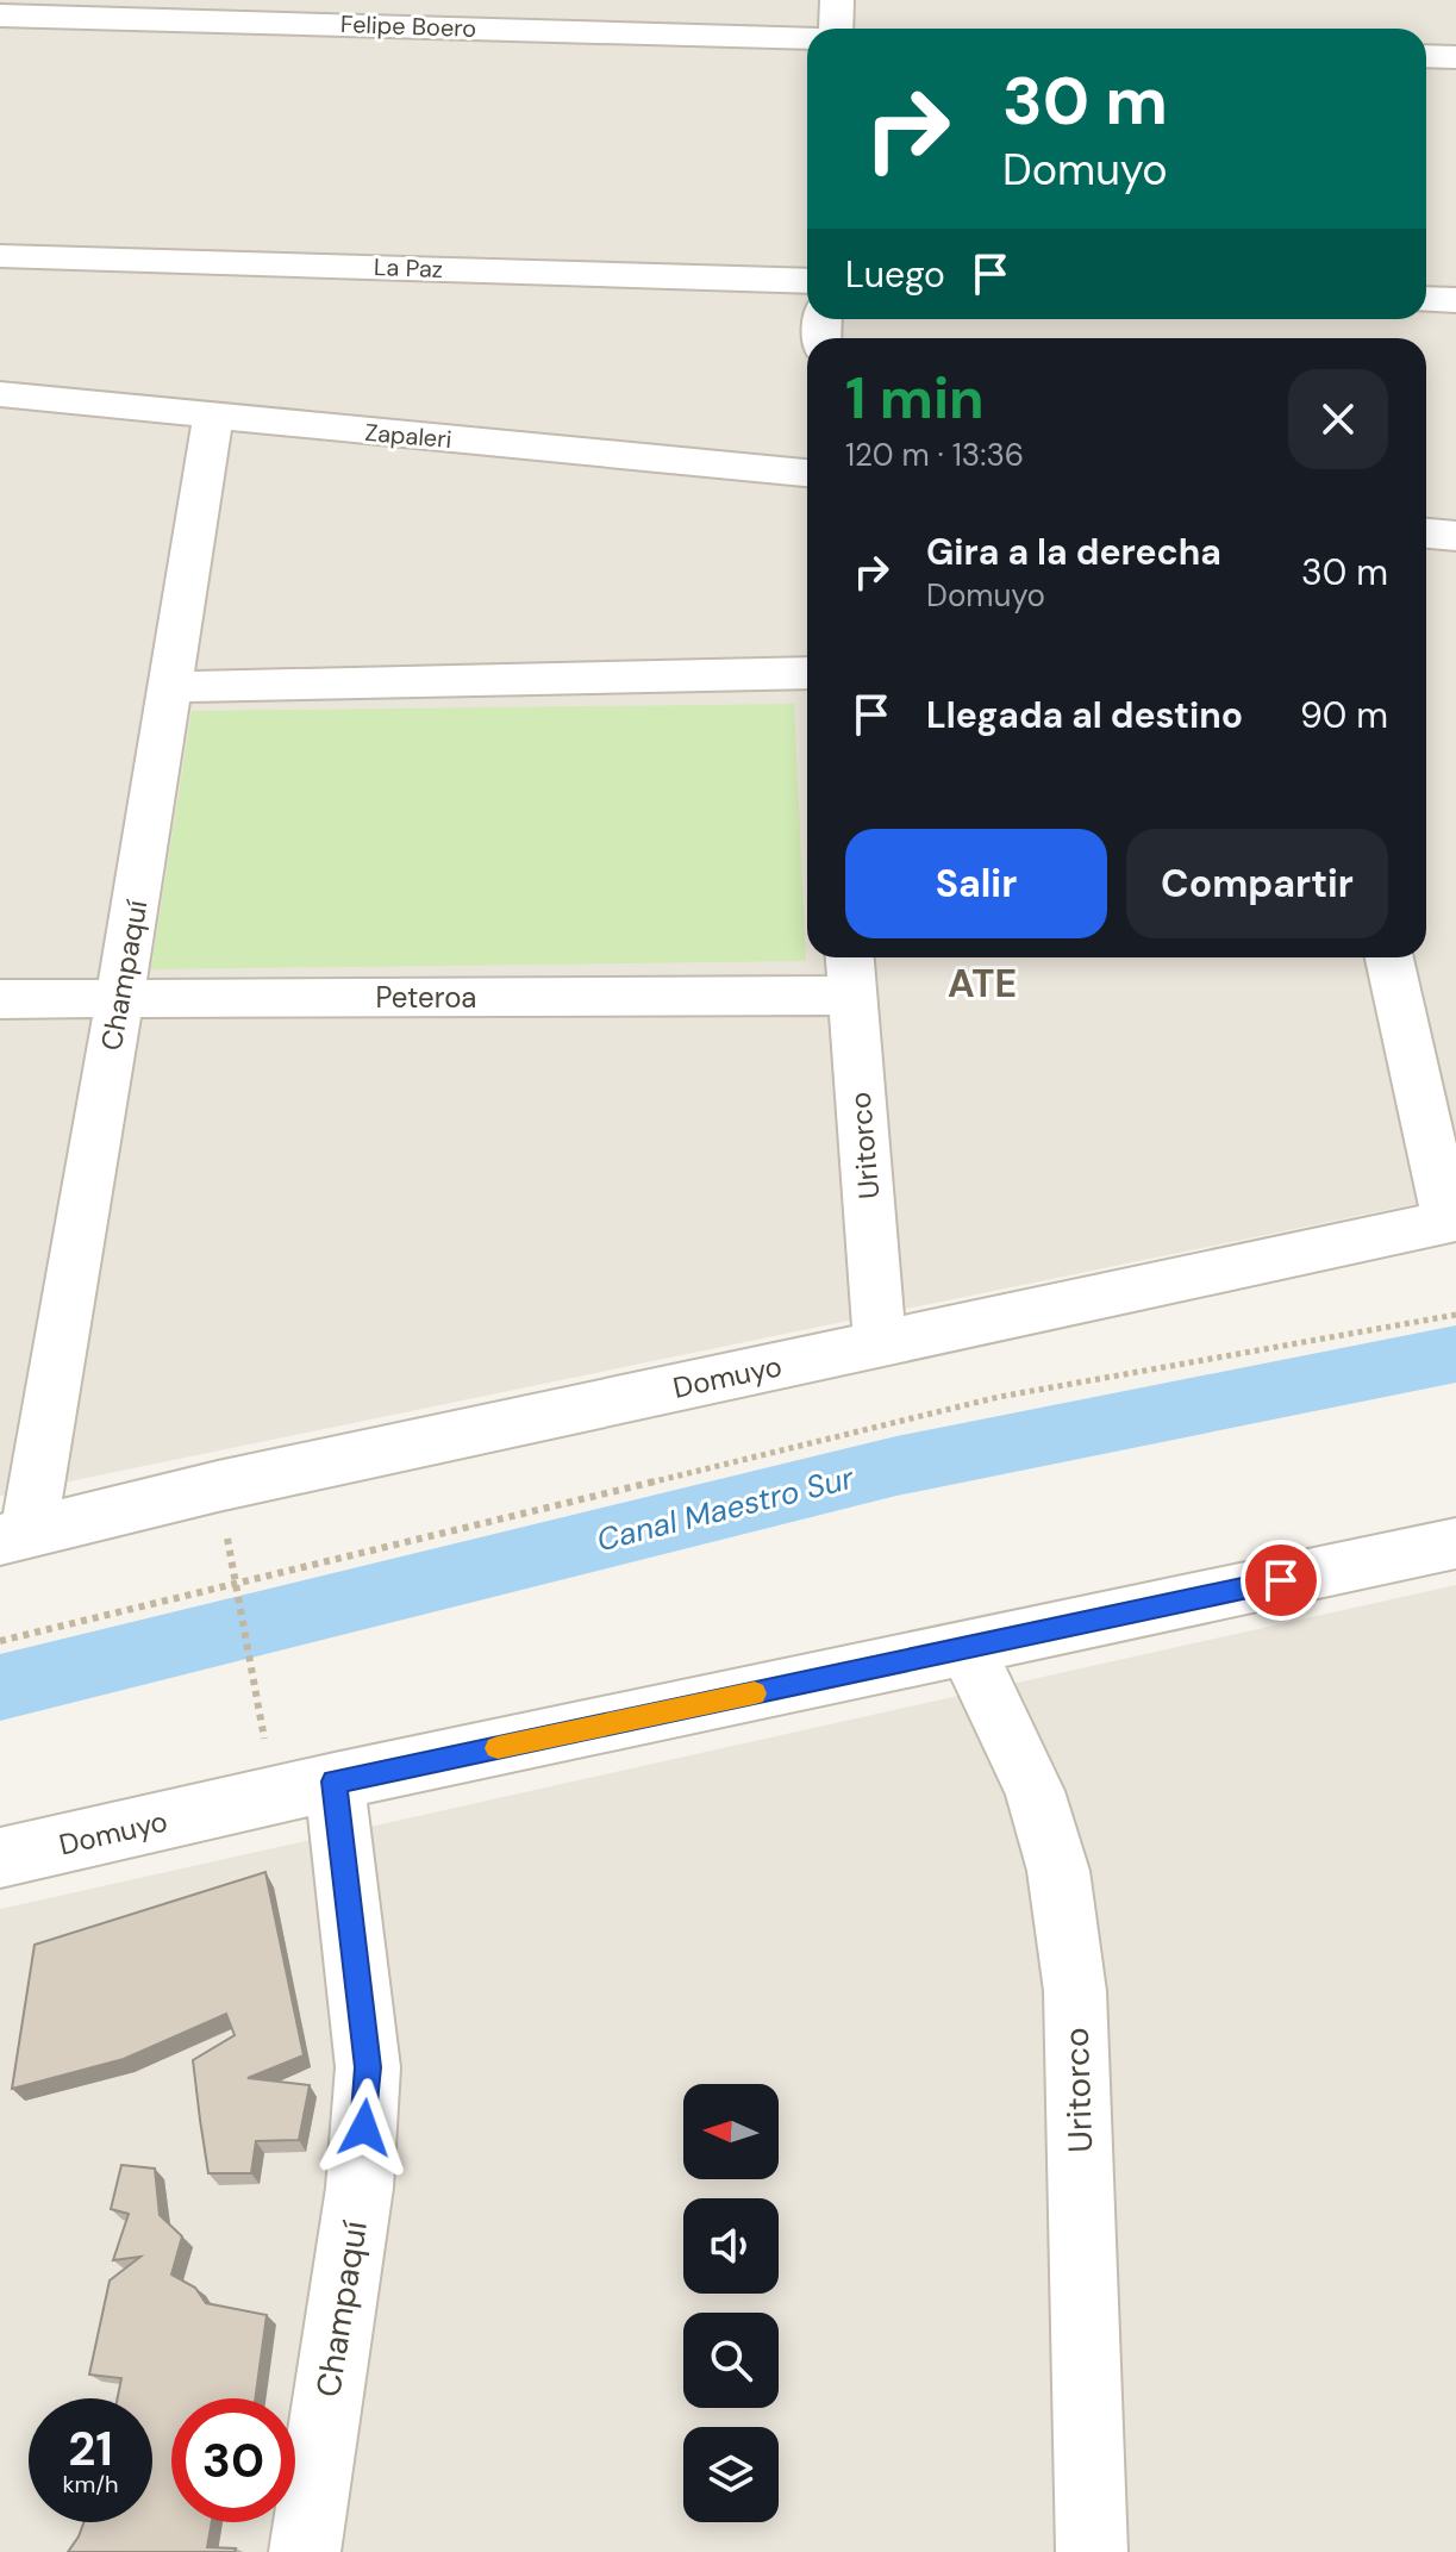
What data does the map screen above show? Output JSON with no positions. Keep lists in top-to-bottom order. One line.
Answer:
{"streets":{"street":["Felipe Boero","La Paz","Zapaleri","Champaquí","Peteroa","Uritorco","Domuyo"]},"crossings":[["Zapaleri","Champaquí"],["Champaquí","Peteroa"],["Champaquí","Domuyo"],["Peteroa","Uritorco"],["Uritorco","Domuyo"]],"districts":["ATE"],"water":["Canal Maestro Sur"],"north":"left","page":{"turn":["30 m","Domuyo"],"then":"Luego","heading":["1 min","120 m · 13:36"],"list":[{"name":"Gira a la derecha","note":"Domuyo","value":"30 m"},{"name":"Llegada al destino","value":"90 m"}],"buttons":["Salir","Compartir"],"speed":"21 km/h","limit":"30"}}
